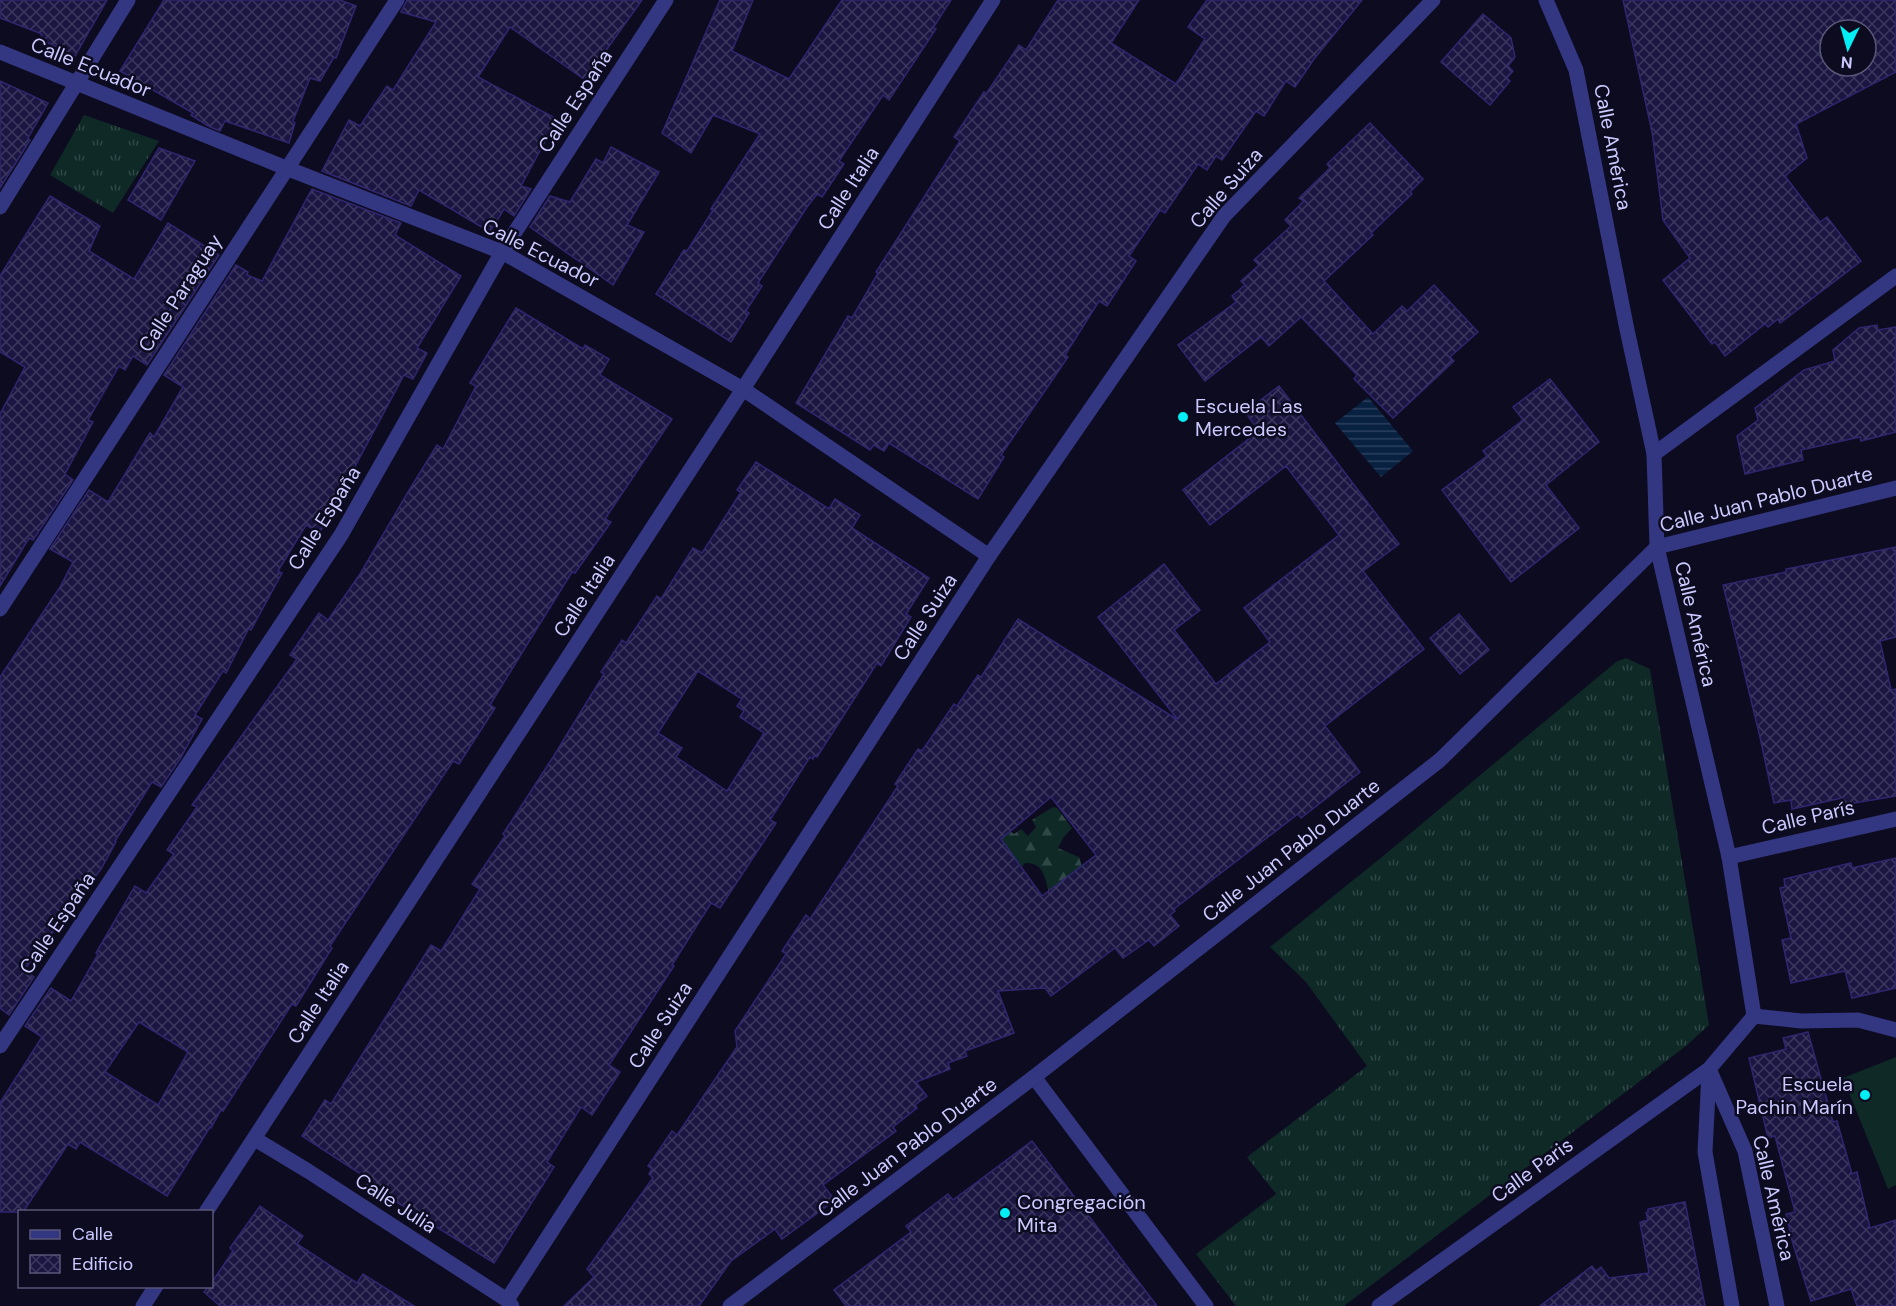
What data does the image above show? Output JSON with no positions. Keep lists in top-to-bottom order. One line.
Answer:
{"streets":{"street":["Calle Ecuador","Calle España","Calle América","Calle Italia","Calle Suiza","Calle Paraguay","Calle Juan Pablo Duarte","Calle París","Calle Paris","Calle Julia"]},"crossings":[["Calle Ecuador","Calle España"],["Calle Ecuador","Calle Italia"],["Calle Ecuador","Calle Suiza"],["Calle Ecuador","Calle Paraguay"],["Calle América","Calle Juan Pablo Duarte"],["Calle América","Calle París"],["Calle América","Calle Paris"],["Calle Italia","Calle Julia"],["Calle Suiza","Calle Julia"]],"places":["Escuela Las Mercedes","Escuela Pachin Marín","Congregación Mita"],"legend":["Calle","Edificio"],"north":"bottom"}
